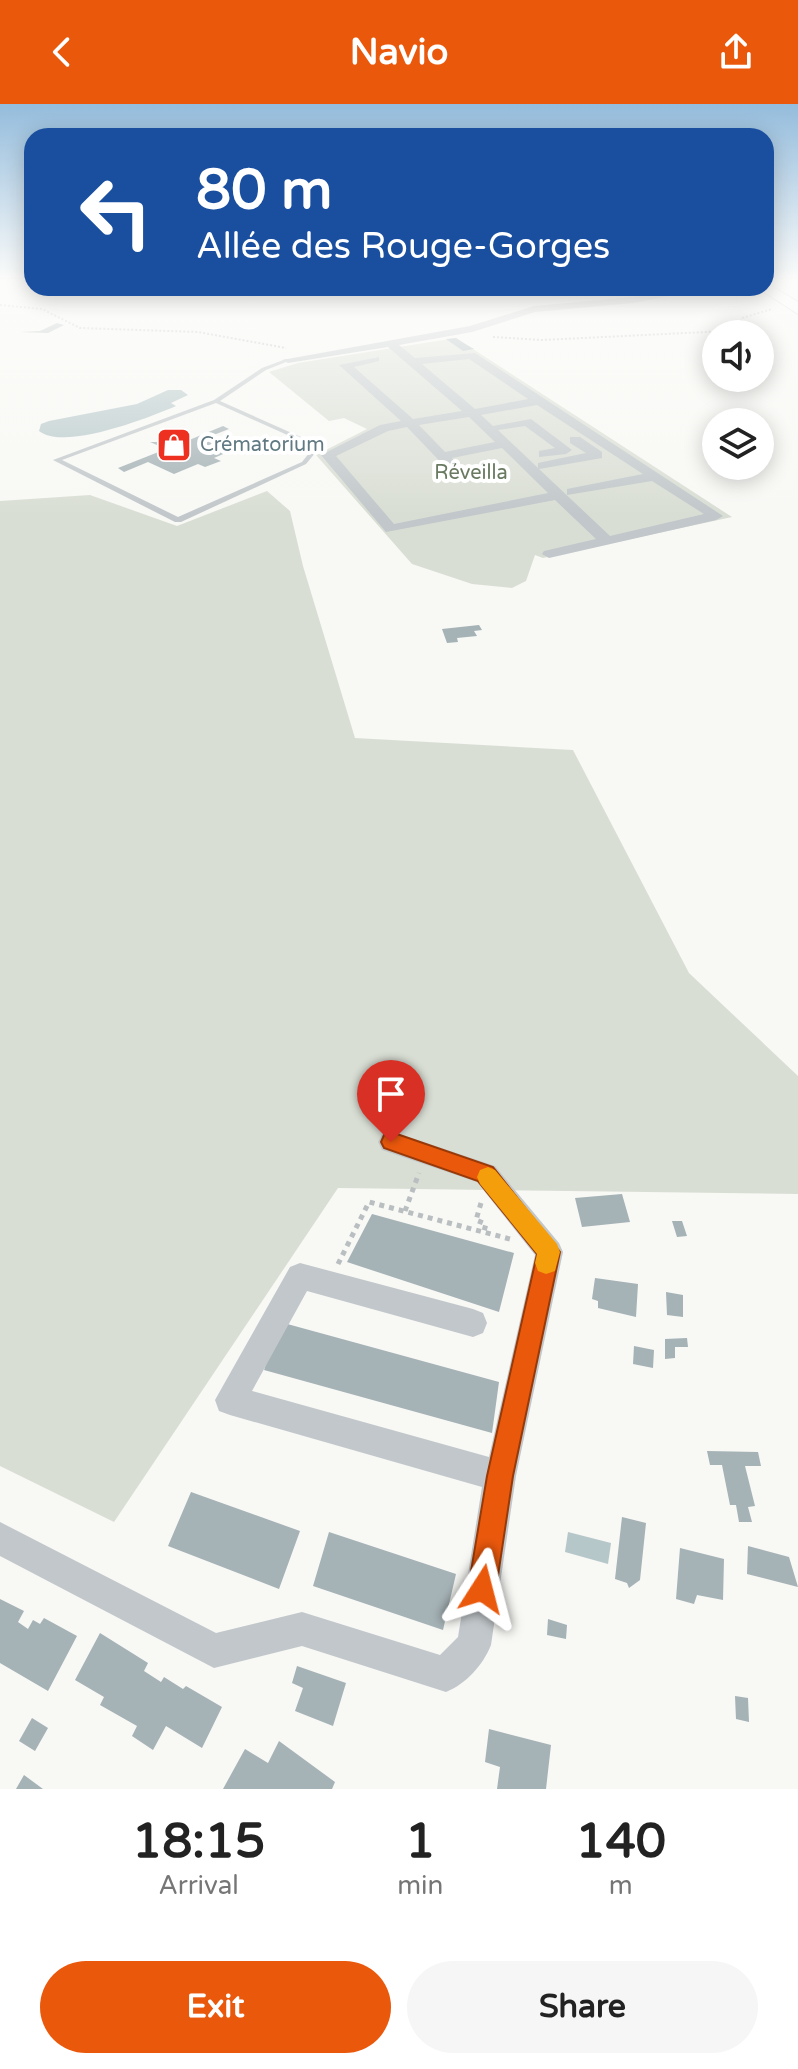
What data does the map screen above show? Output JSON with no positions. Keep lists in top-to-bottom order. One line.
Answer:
{"parks":["Réveilla"],"places":{"shop":["Crématorium"]},"page":{"header":"Navio","turn":["80 m","Allée des Rouge-Gorges"],"eta":["18:15","Arrival","1","min","140","m"],"buttons":["Exit","Share"]}}
